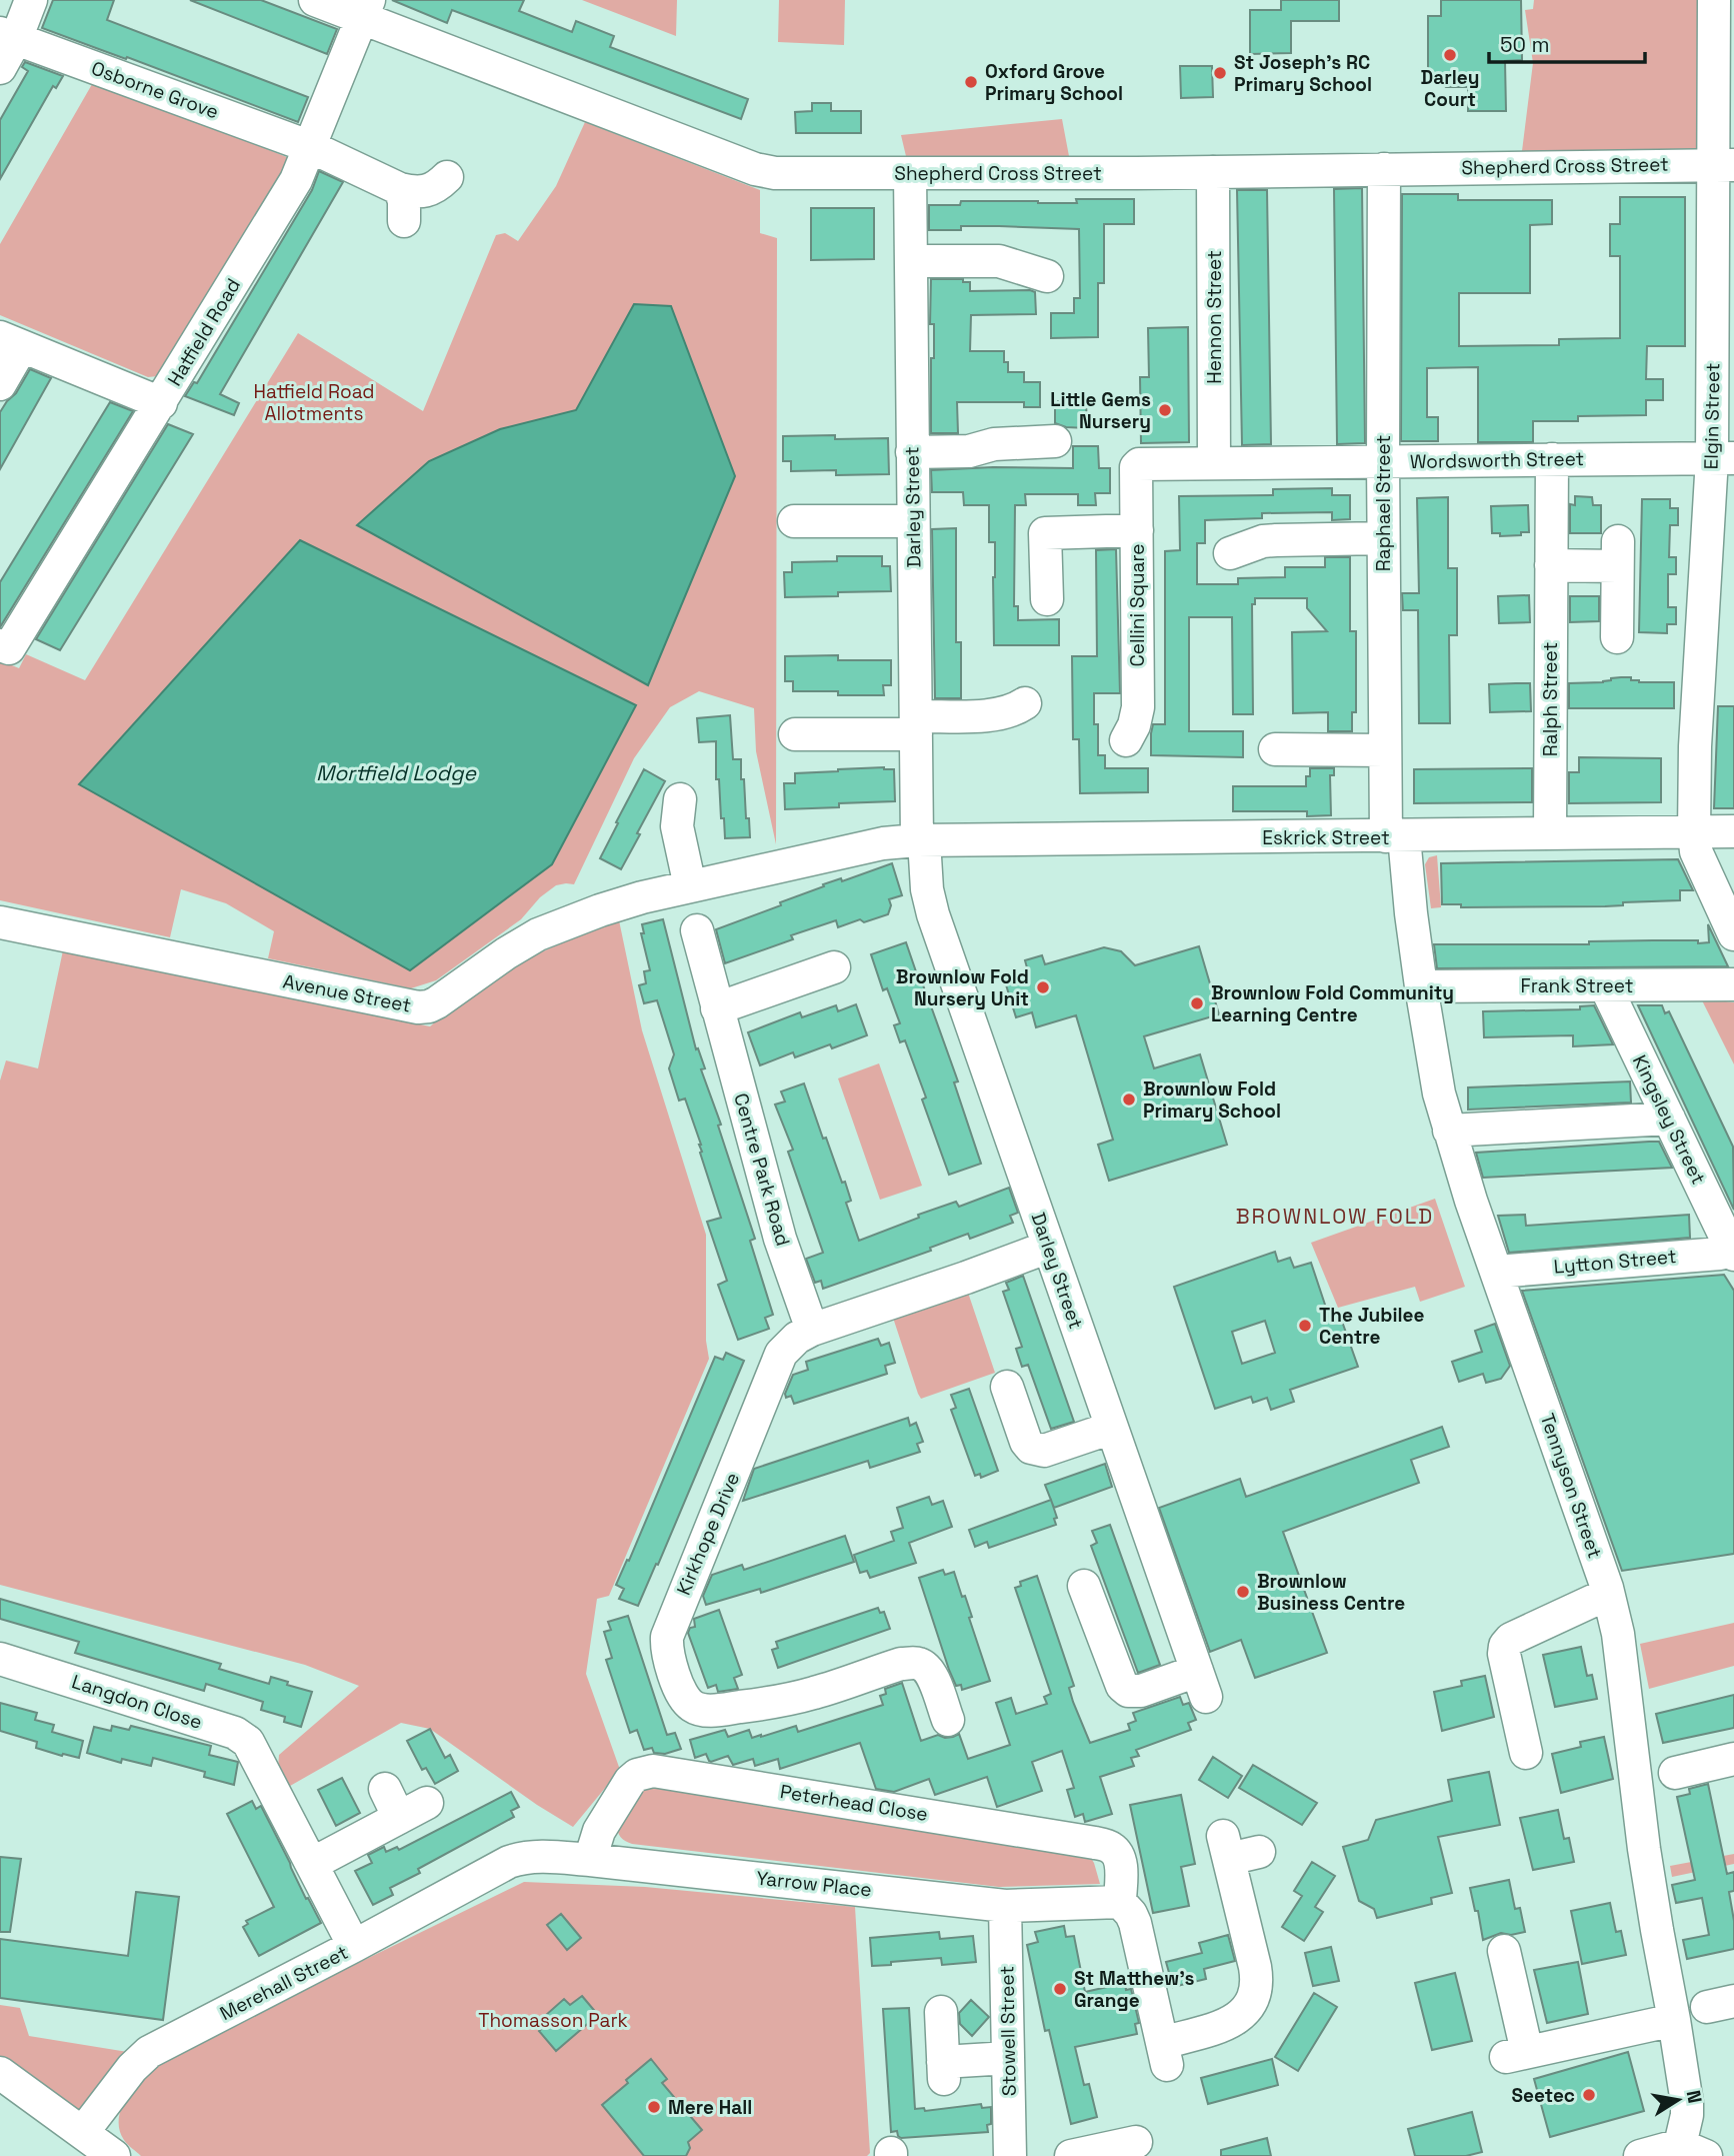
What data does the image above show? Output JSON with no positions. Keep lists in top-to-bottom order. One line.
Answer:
{"streets":{"street":["Osborne Grove","Shepherd Cross Street","Hennon Street","Hatfield Road","Elgin Street","Wordsworth Street","Raphael Street","Darley Street","Cellini Square","Ralph Street","Eskrick Street","Frank Street","Avenue Street","Kingsley Street","Centre Park Road","Lytton Street","Tennyson Street","Kirkhope Drive","Langdon Close","Peterhead Close","Yarrow Place","Merehall Street","Stowell Street"]},"crossings":[["Osborne Grove","Hatfield Road"],["Shepherd Cross Street","Hennon Street"],["Shepherd Cross Street","Hatfield Road"],["Shepherd Cross Street","Elgin Street"],["Shepherd Cross Street","Raphael Street"],["Shepherd Cross Street","Darley Street"],["Hennon Street","Wordsworth Street"],["Elgin Street","Wordsworth Street"],["Elgin Street","Eskrick Street"],["Wordsworth Street","Raphael Street"],["Wordsworth Street","Cellini Square"],["Wordsworth Street","Ralph Street"],["Raphael Street","Eskrick Street"],["Raphael Street","Tennyson Street"],["Darley Street","Eskrick Street"],["Darley Street","Avenue Street"],["Darley Street","Kirkhope Drive"],["Ralph Street","Eskrick Street"],["Eskrick Street","Avenue Street"],["Eskrick Street","Tennyson Street"],["Frank Street","Kingsley Street"],["Frank Street","Tennyson Street"],["Kingsley Street","Lytton Street"],["Centre Park Road","Kirkhope Drive"],["Lytton Street","Tennyson Street"],["Langdon Close","Merehall Street"],["Peterhead Close","Yarrow Place"],["Yarrow Place","Merehall Street"],["Yarrow Place","Stowell Street"]],"districts":["BROWNLOW FOLD"],"water":["Mortfield Lodge"],"parks":["Hatfield Road Allotments","Thomasson Park"],"places":["Darley Court","St Joseph's RC Primary School","Oxford Grove Primary School","Little Gems Nursery","Brownlow Fold Nursery Unit","Brownlow Fold Community Learning Centre","Brownlow Fold Primary School","The Jubilee Centre","Brownlow Business Centre","St Matthew's Grange","Seetec","Mere Hall"],"scale_bar":"50 m","north":"right"}
